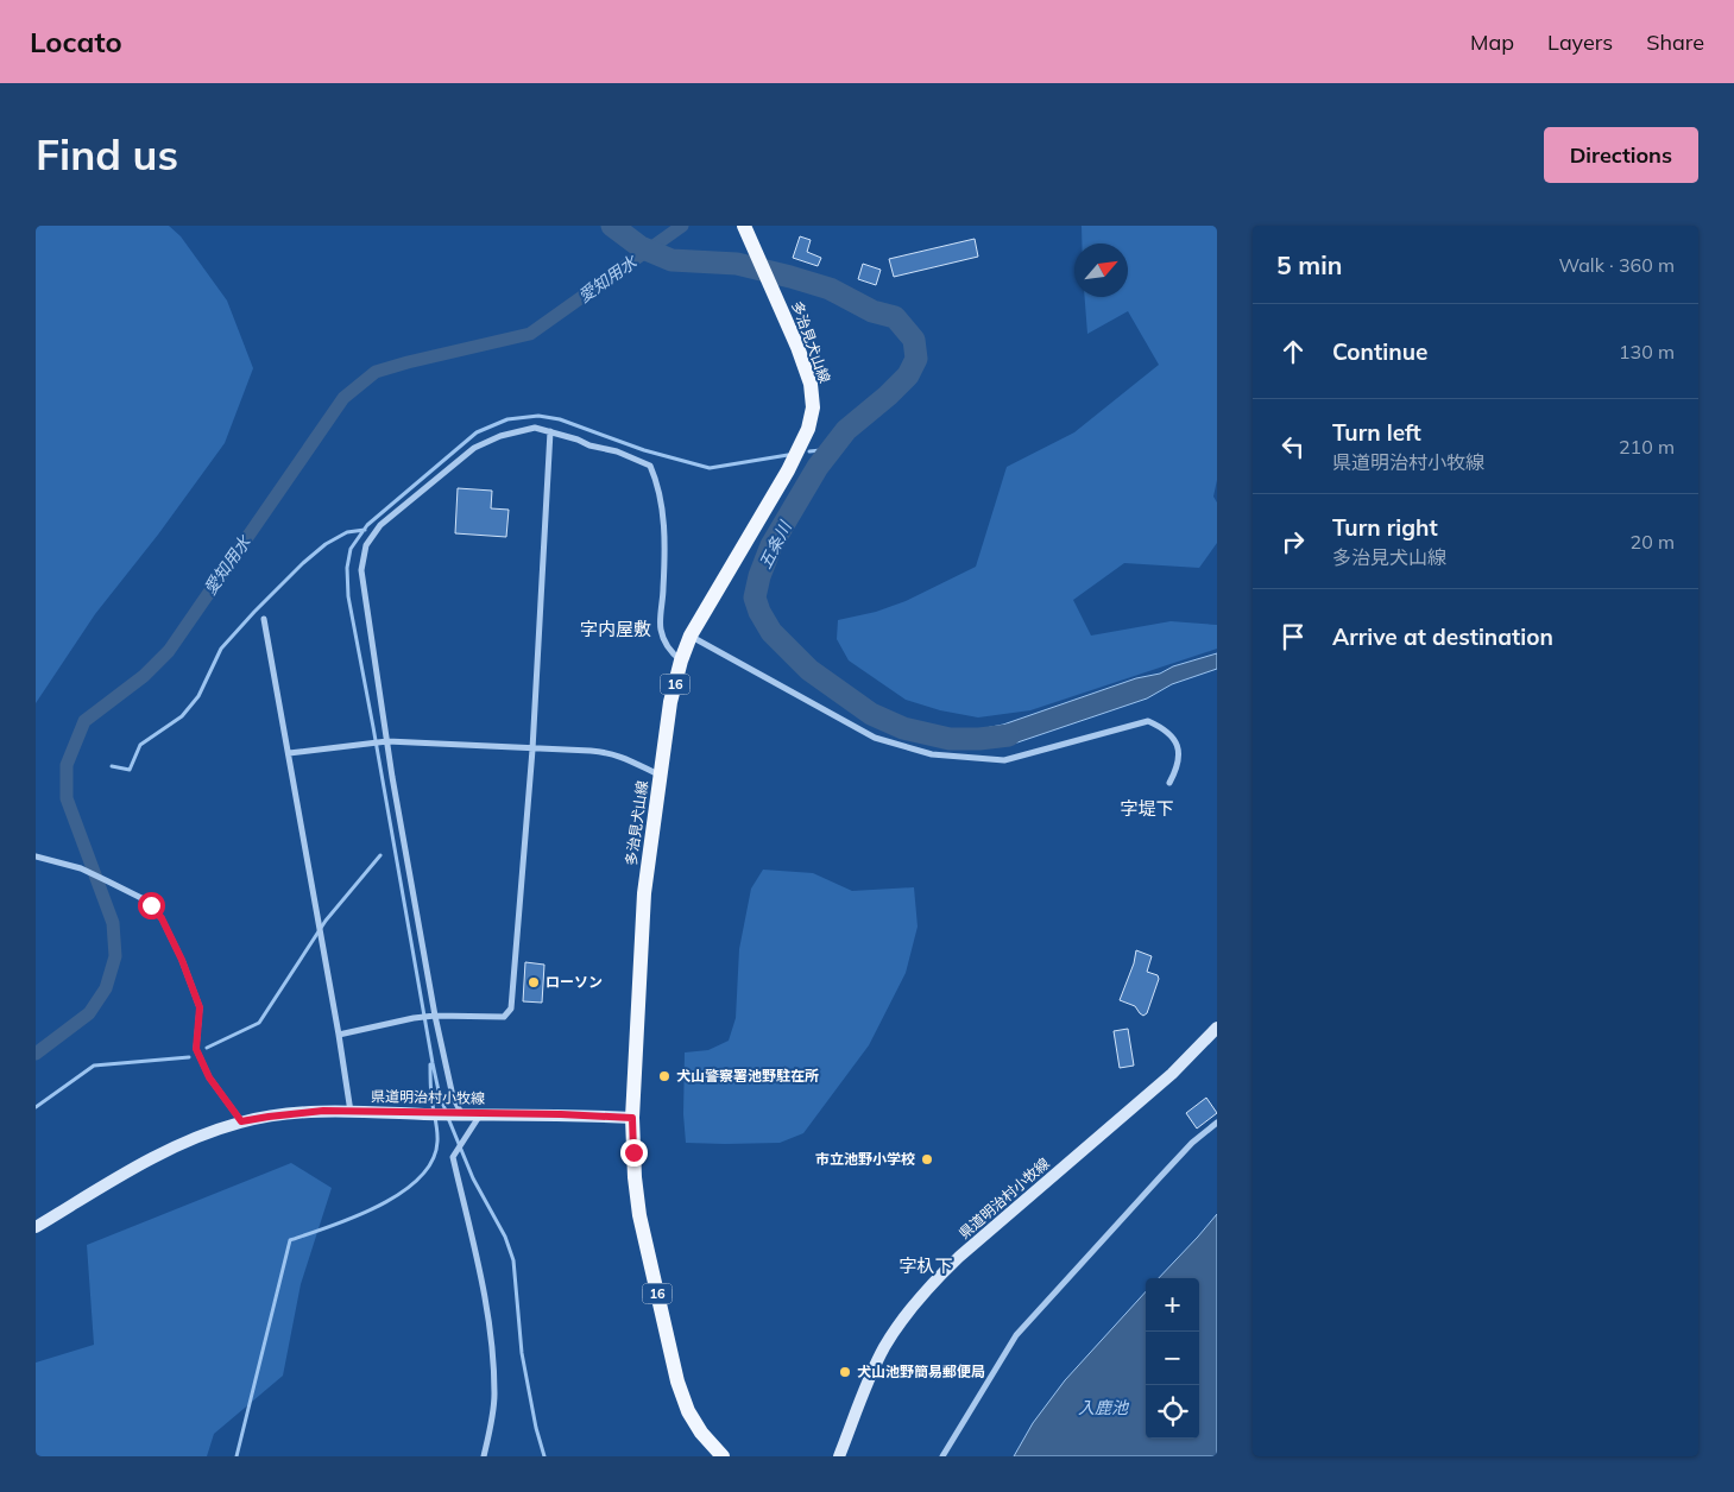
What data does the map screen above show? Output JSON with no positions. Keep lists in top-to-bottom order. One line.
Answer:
{"streets":{"main road":["多治見犬山線","16","県道明治村小牧線"]},"crossings":[["多治見犬山線","県道明治村小牧線"]],"districts":["字内屋敷","字堤下","字杁下"],"water":["愛知用水","五条川","入鹿池"],"places":["ローソン","犬山警察署池野駐在所","市立池野小学校","犬山池野簡易郵便局"],"north":"top right","page":{"header":"Locato","nav":["Map","Layers","Share"],"buttons":"Directions","title":"Find us","heading":["5 min","Walk · 360 m"],"list":[["Continue","130 m"],["Turn left","県道明治村小牧線","210 m"],["Turn right","多治見犬山線","20 m"],"Arrive at destination"],"map_buttons":["+","−"]}}
